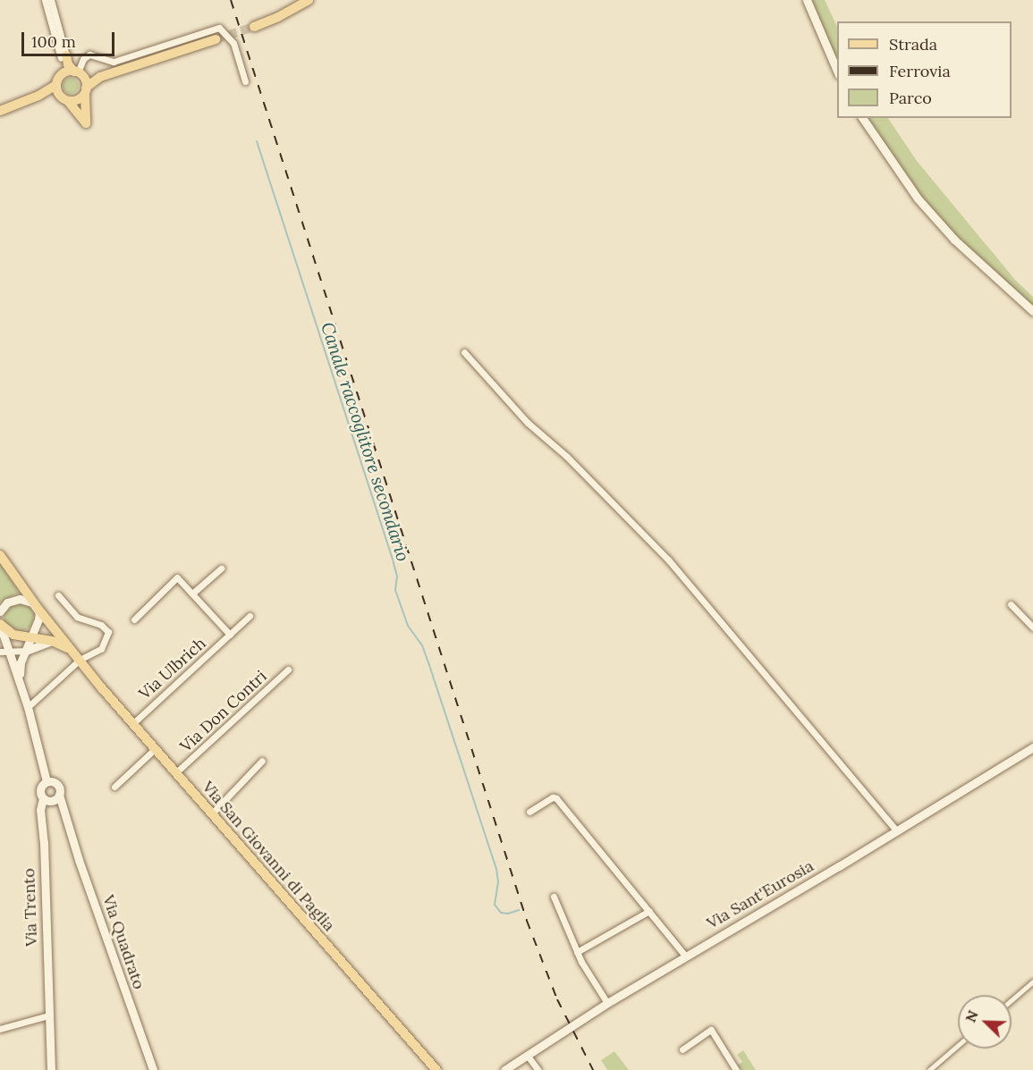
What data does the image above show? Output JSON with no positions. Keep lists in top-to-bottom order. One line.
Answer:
{"streets":{"main road":["Via San Giovanni di Paglia"],"street":["Via Ulbrich","Via Don Contri","Via Sant'Eurosia","Via Trento","Via Quadrato"]},"crossings":[["Via Ulbrich","Via San Giovanni di Paglia"],["Via Don Contri","Via San Giovanni di Paglia"],["Via Trento","Via Quadrato"]],"water":["Canale raccoglitore secondario"],"legend":["Strada","Ferrovia","Parco"],"scale_bar":"100 m","north":"top left"}
